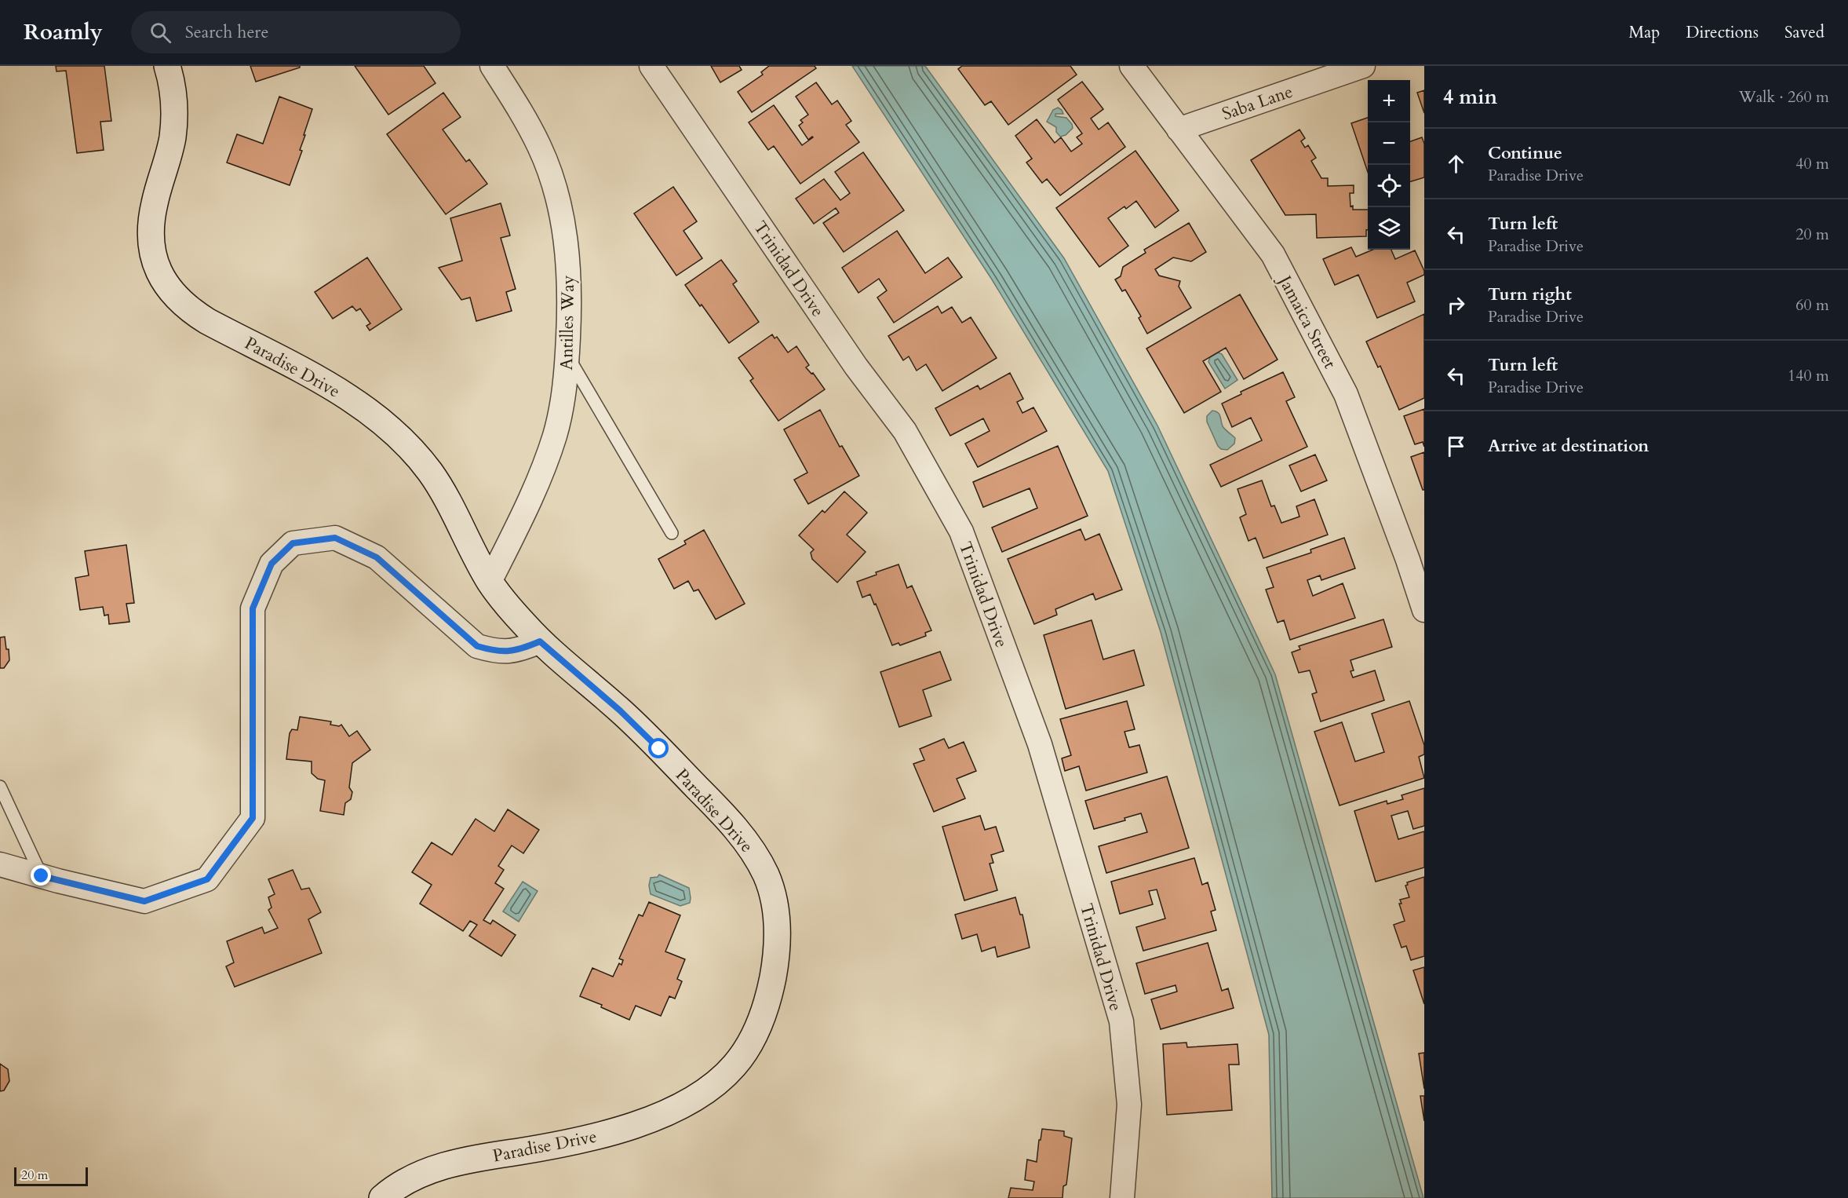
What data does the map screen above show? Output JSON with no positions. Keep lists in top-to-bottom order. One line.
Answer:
{"streets":{"street":["Saba Lane","Trinidad Drive","Jamaica Street","Antilles Way","Paradise Drive"]},"crossings":[["Saba Lane","Jamaica Street"],["Antilles Way","Paradise Drive"]],"scale_bar":"20 m","page":{"header":"Roamly","search":"Search here","nav":["Map","Directions","Saved"],"heading":["4 min","Walk · 260 m"],"map_buttons":["+","−"],"list":[["Continue","Paradise Drive","40 m"],["Turn left","Paradise Drive","20 m"],["Turn right","Paradise Drive","60 m"],["Turn left","Paradise Drive","140 m"],"Arrive at destination"],"scale":"20 m"}}
